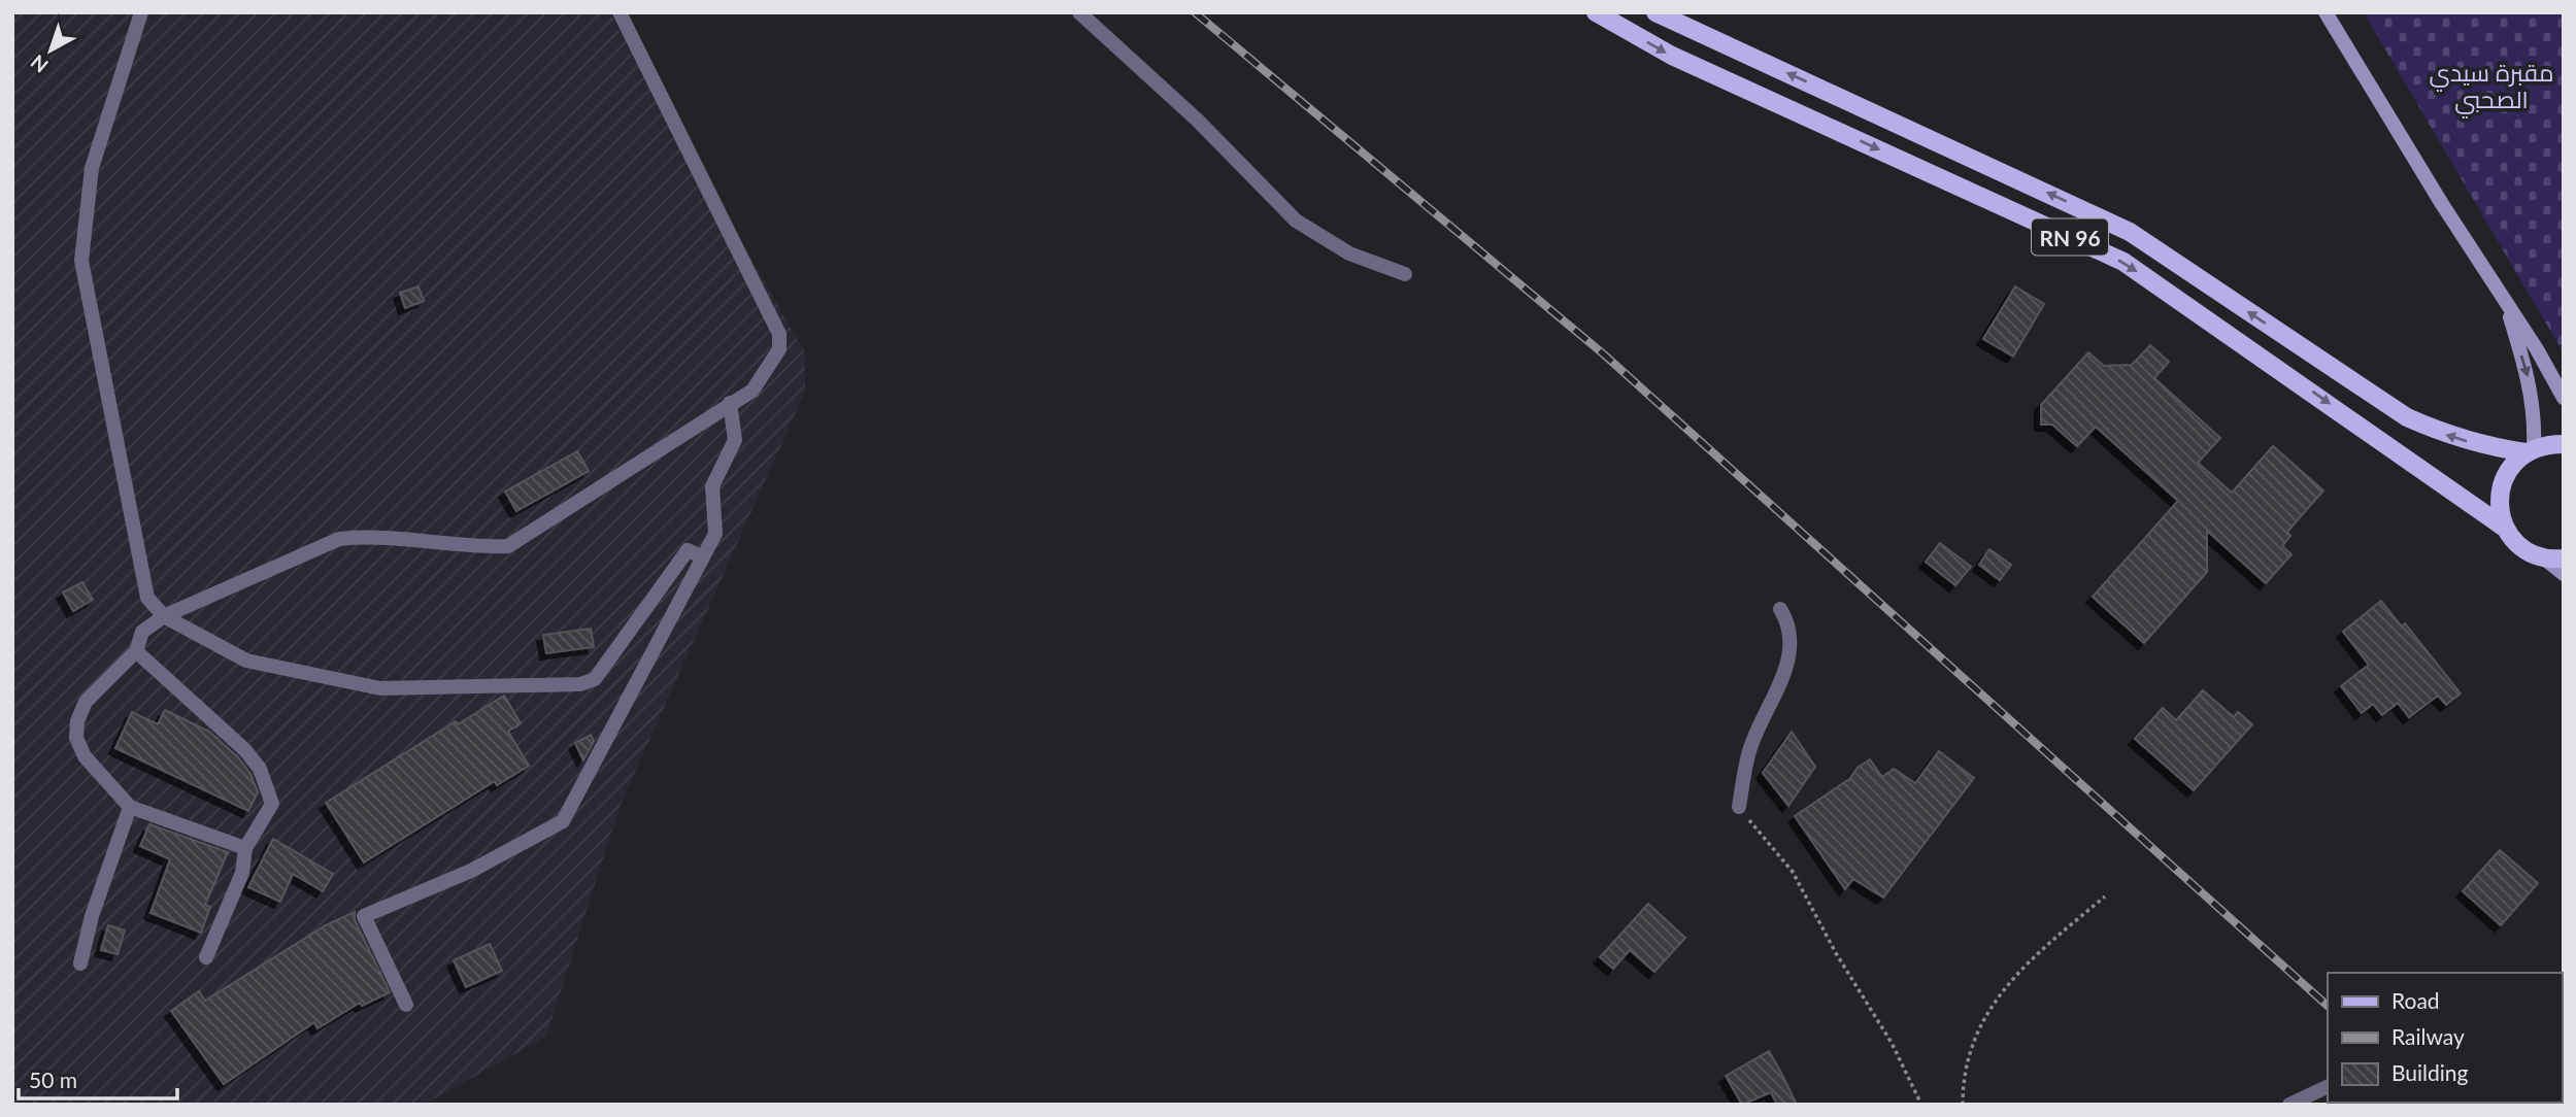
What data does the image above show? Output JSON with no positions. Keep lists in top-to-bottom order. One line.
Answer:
{"streets":{"main road":["RN 96"]},"parks":["مقبرة سيدي الصحبي"],"legend":["Road","Railway","Building"],"scale_bar":"50 m","north":"bottom left"}
